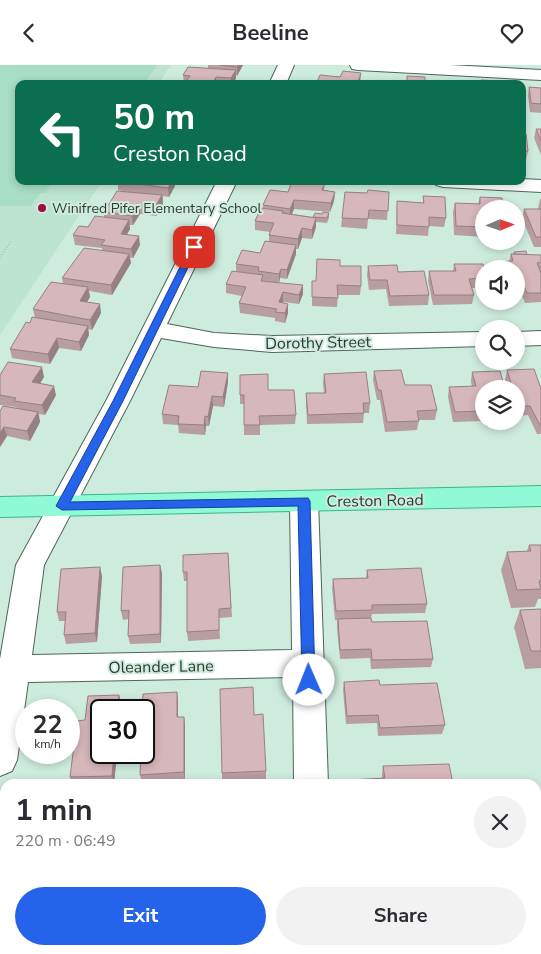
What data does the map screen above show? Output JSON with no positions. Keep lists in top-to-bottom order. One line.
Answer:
{"streets":{"main road":["Creston Road"],"street":["Dorothy Street","Oleander Lane"]},"places":["Winifred Pifer Elementary School"],"north":"right","page":{"header":"Beeline","turn":["50 m","Creston Road"],"speed":"22 km/h","limit":"30","heading":["1 min","220 m · 06:49"],"buttons":["Exit","Share"]}}
